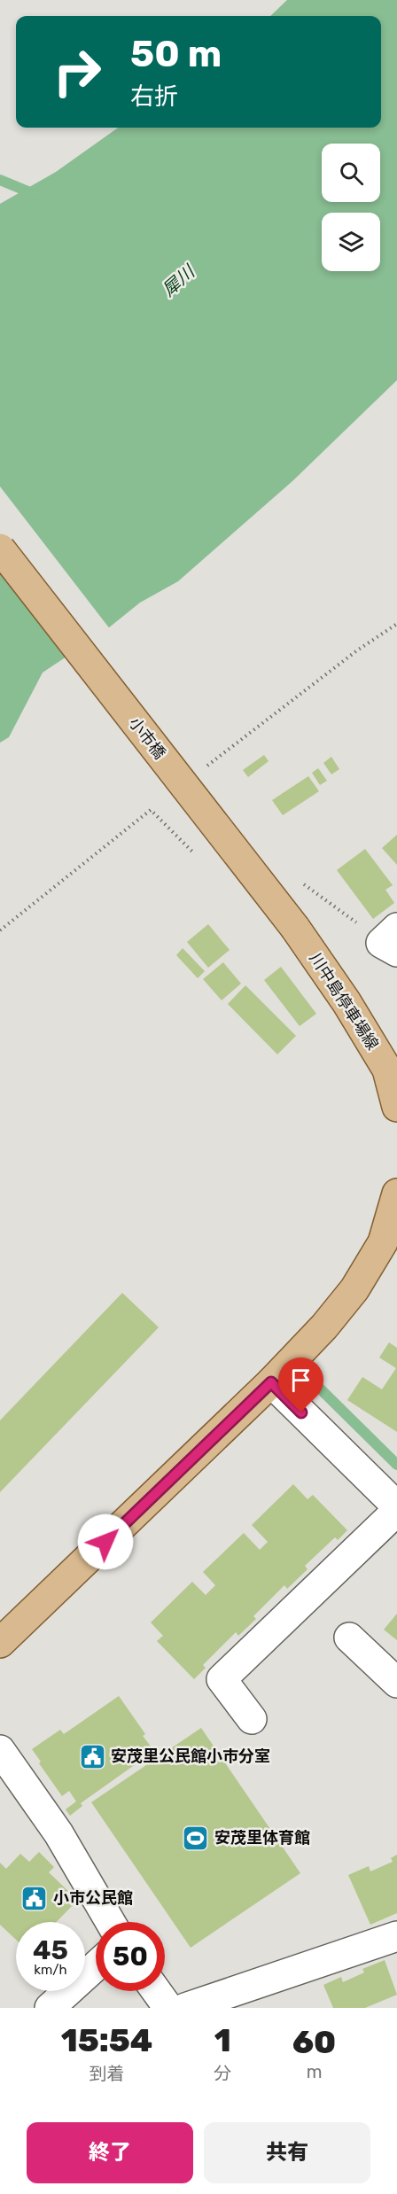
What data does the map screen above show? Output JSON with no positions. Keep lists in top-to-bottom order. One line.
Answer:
{"streets":{"main road":["小市橋","川中島停車場線"]},"crossings":[["小市橋","川中島停車場線"]],"water":["犀川"],"places":{"public building":["安茂里公民館小市分室","小市公民館"],"sports":["安茂里体育館"]},"page":{"turn":["50 m","右折"],"speed":"45 km/h","limit":"50","eta":["15:54","到着","1","分","60","m"],"buttons":["終了","共有"]}}
